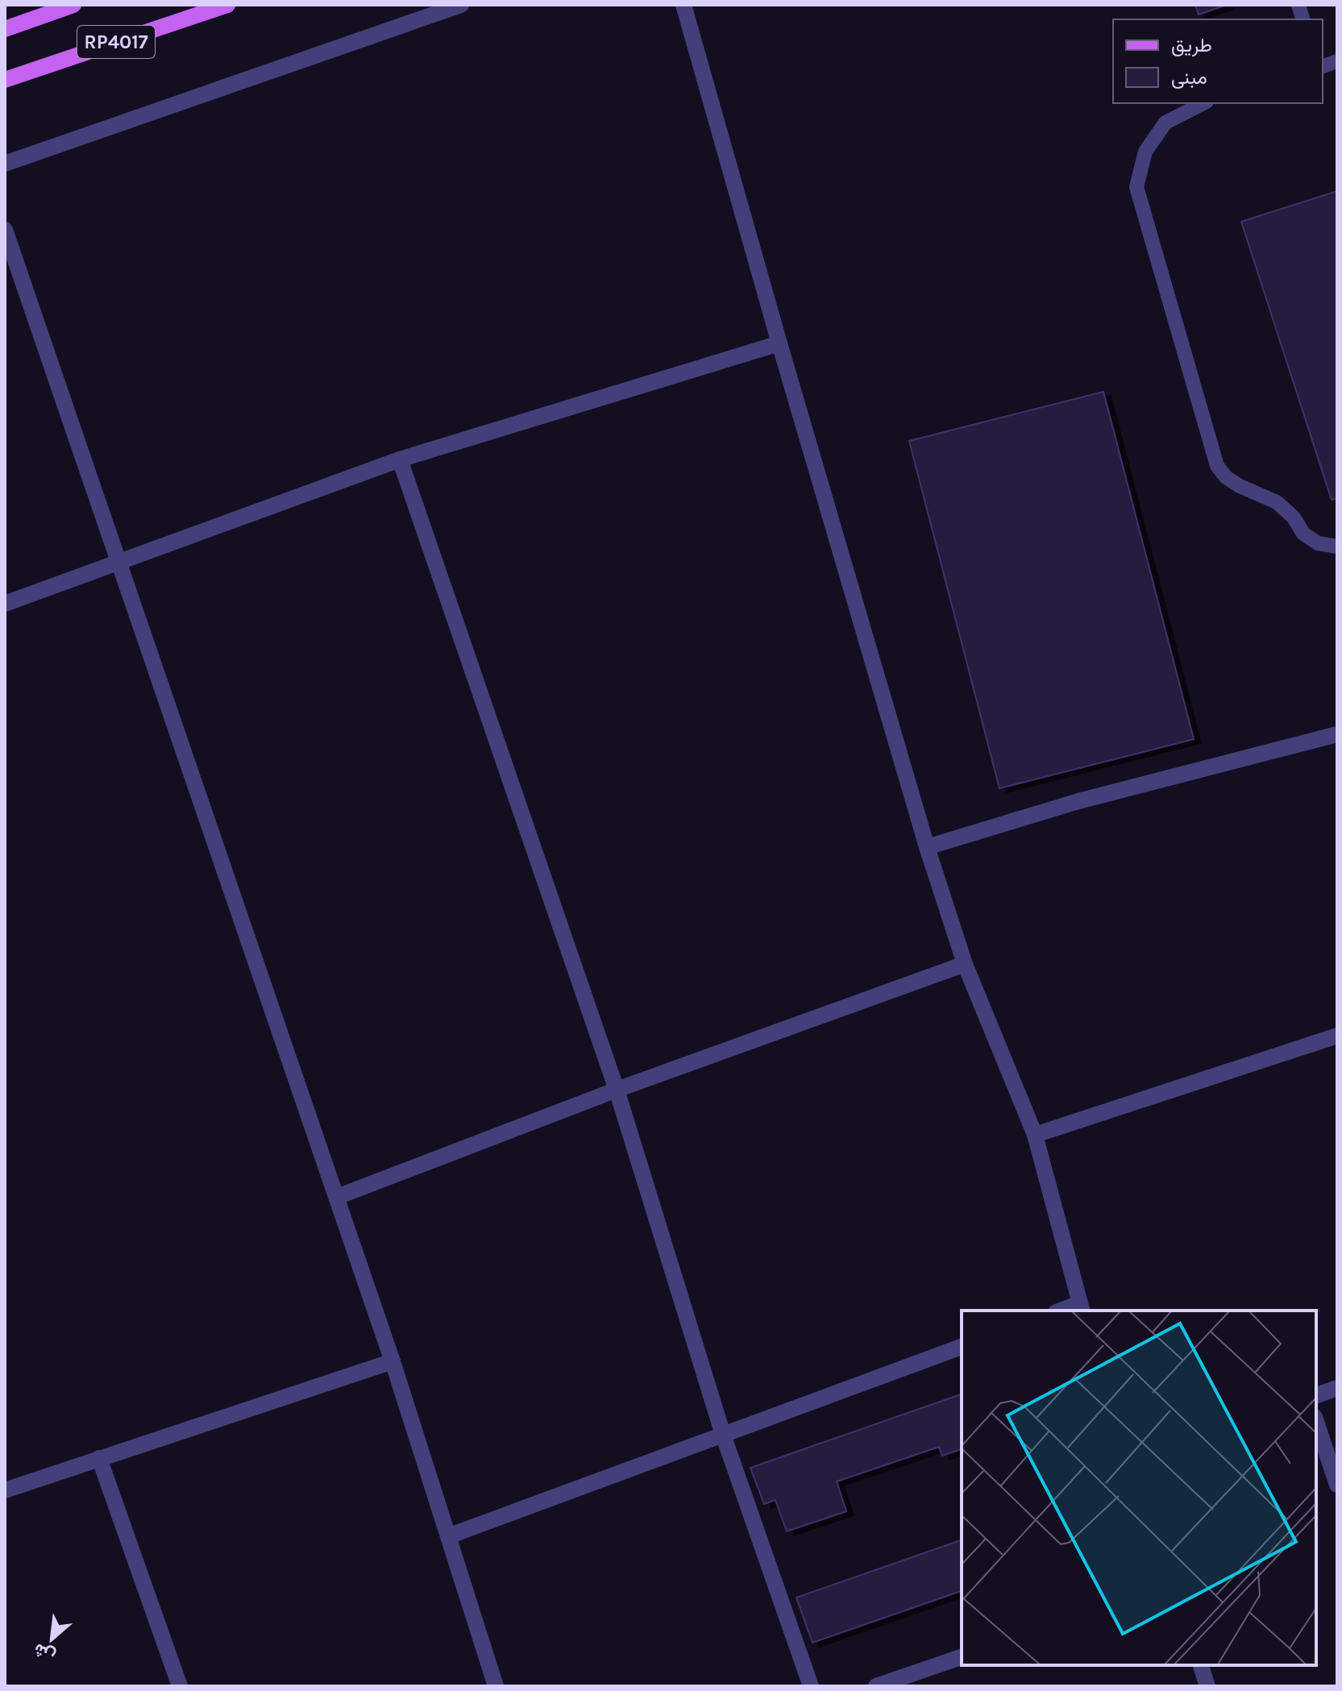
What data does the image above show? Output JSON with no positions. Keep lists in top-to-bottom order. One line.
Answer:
{"streets":{"main road":["RP4017"]},"legend":["طريق","مبنى"],"north":"bottom left"}
